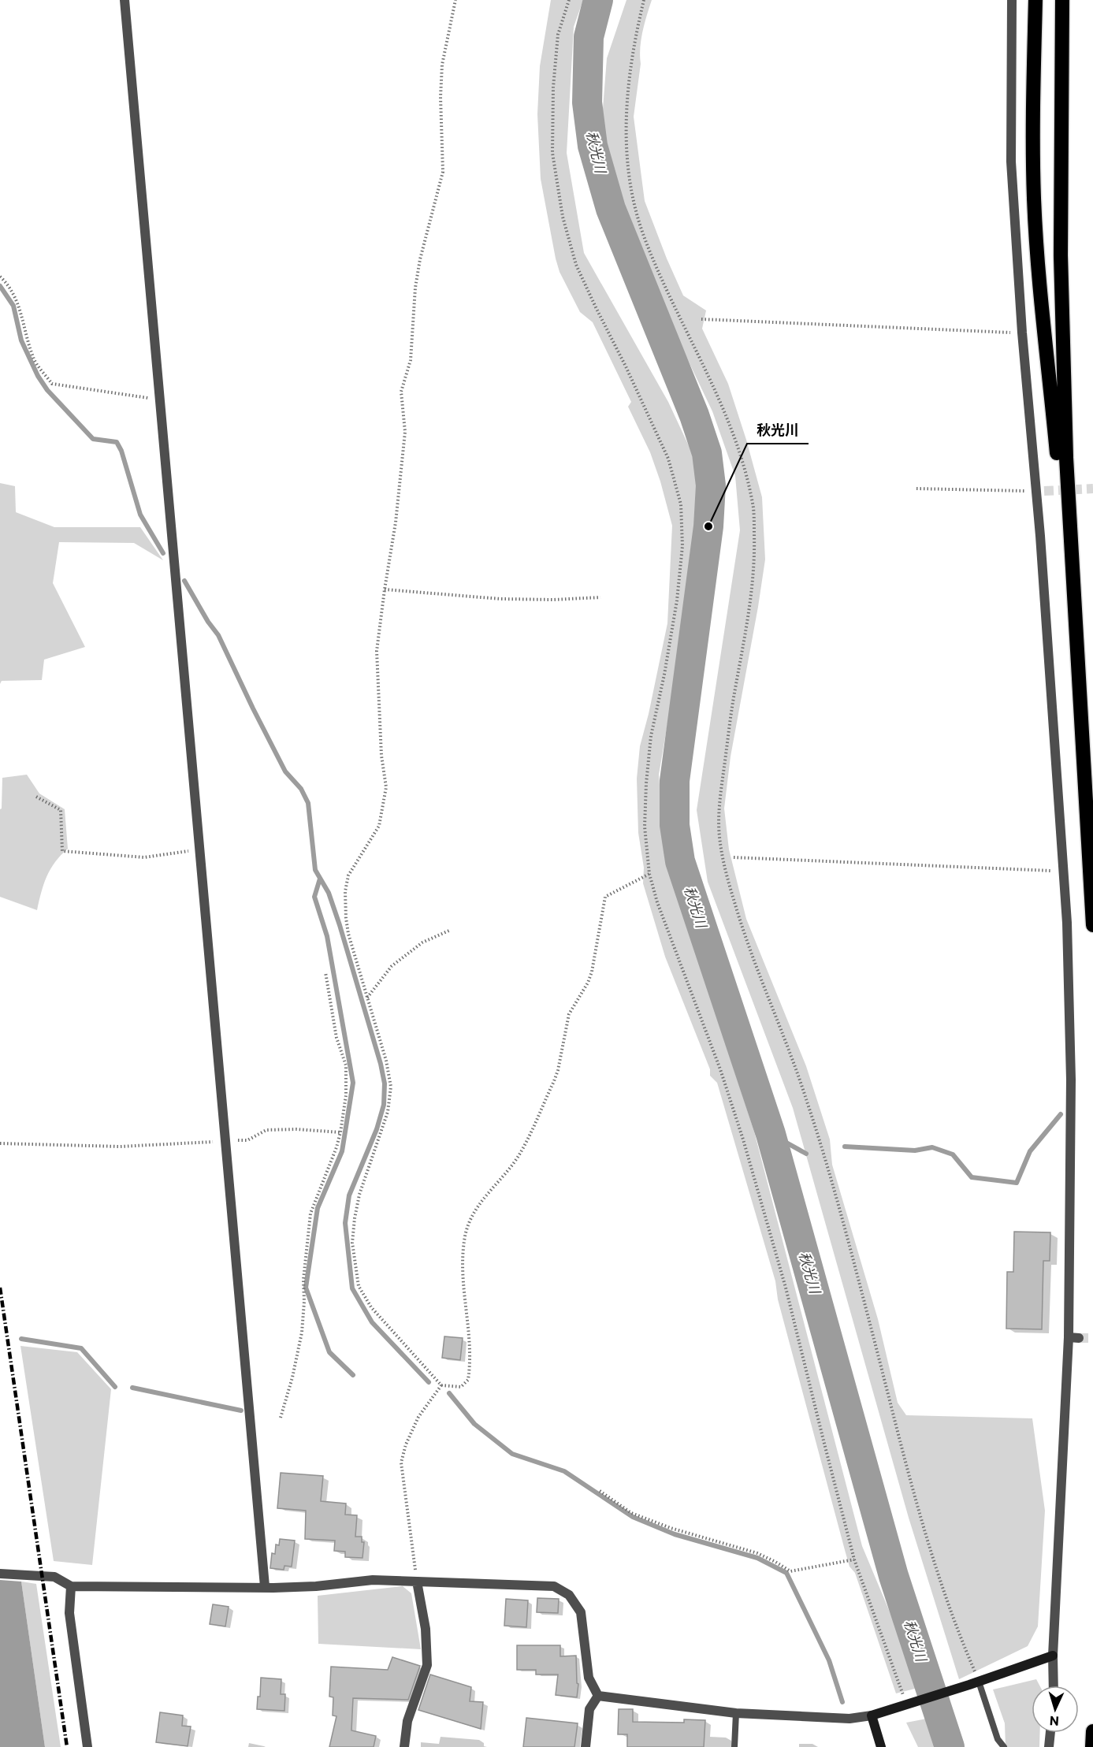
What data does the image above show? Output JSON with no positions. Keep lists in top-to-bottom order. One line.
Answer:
{"water":["秋光川"],"places":["秋光川"],"north":"bottom"}
